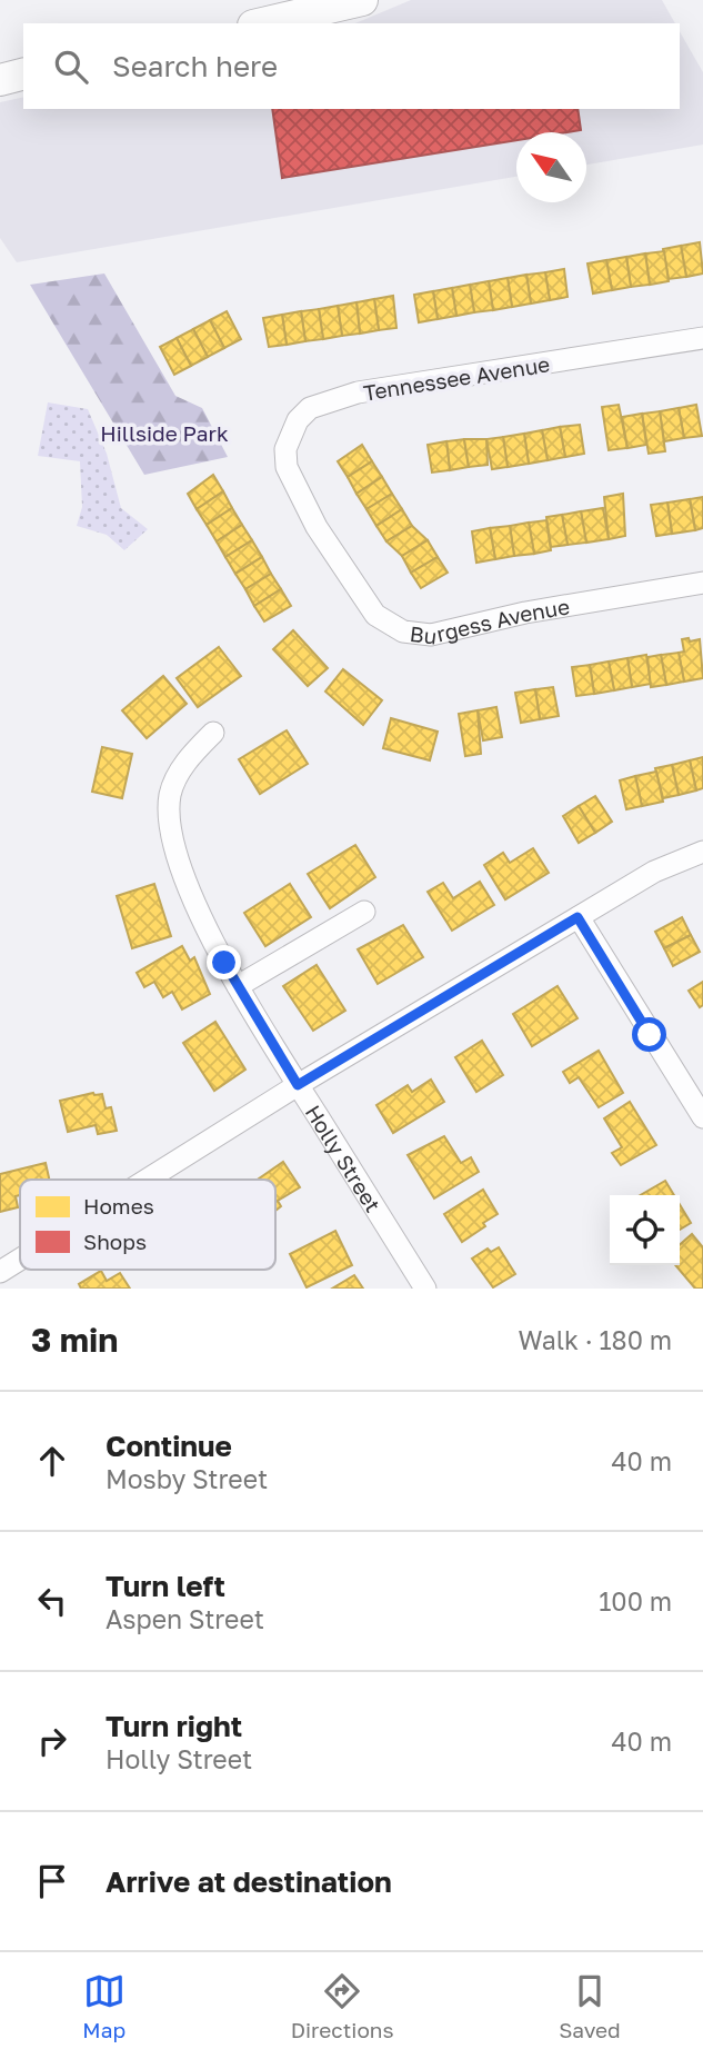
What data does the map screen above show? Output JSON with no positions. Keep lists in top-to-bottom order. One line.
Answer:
{"streets":{"street":["Tennessee Avenue","Burgess Avenue","Holly Street"]},"crossings":[["Tennessee Avenue","Burgess Avenue"]],"parks":["Hillside Park"],"legend":["Homes","Shops"],"north":"top left","page":{"search":"Search here","heading":["3 min","Walk · 180 m"],"list":[["Continue","Mosby Street","40 m"],["Turn left","Aspen Street","100 m"],["Turn right","Holly Street","40 m"],"Arrive at destination"],"nav":["Map","Directions","Saved"]}}
